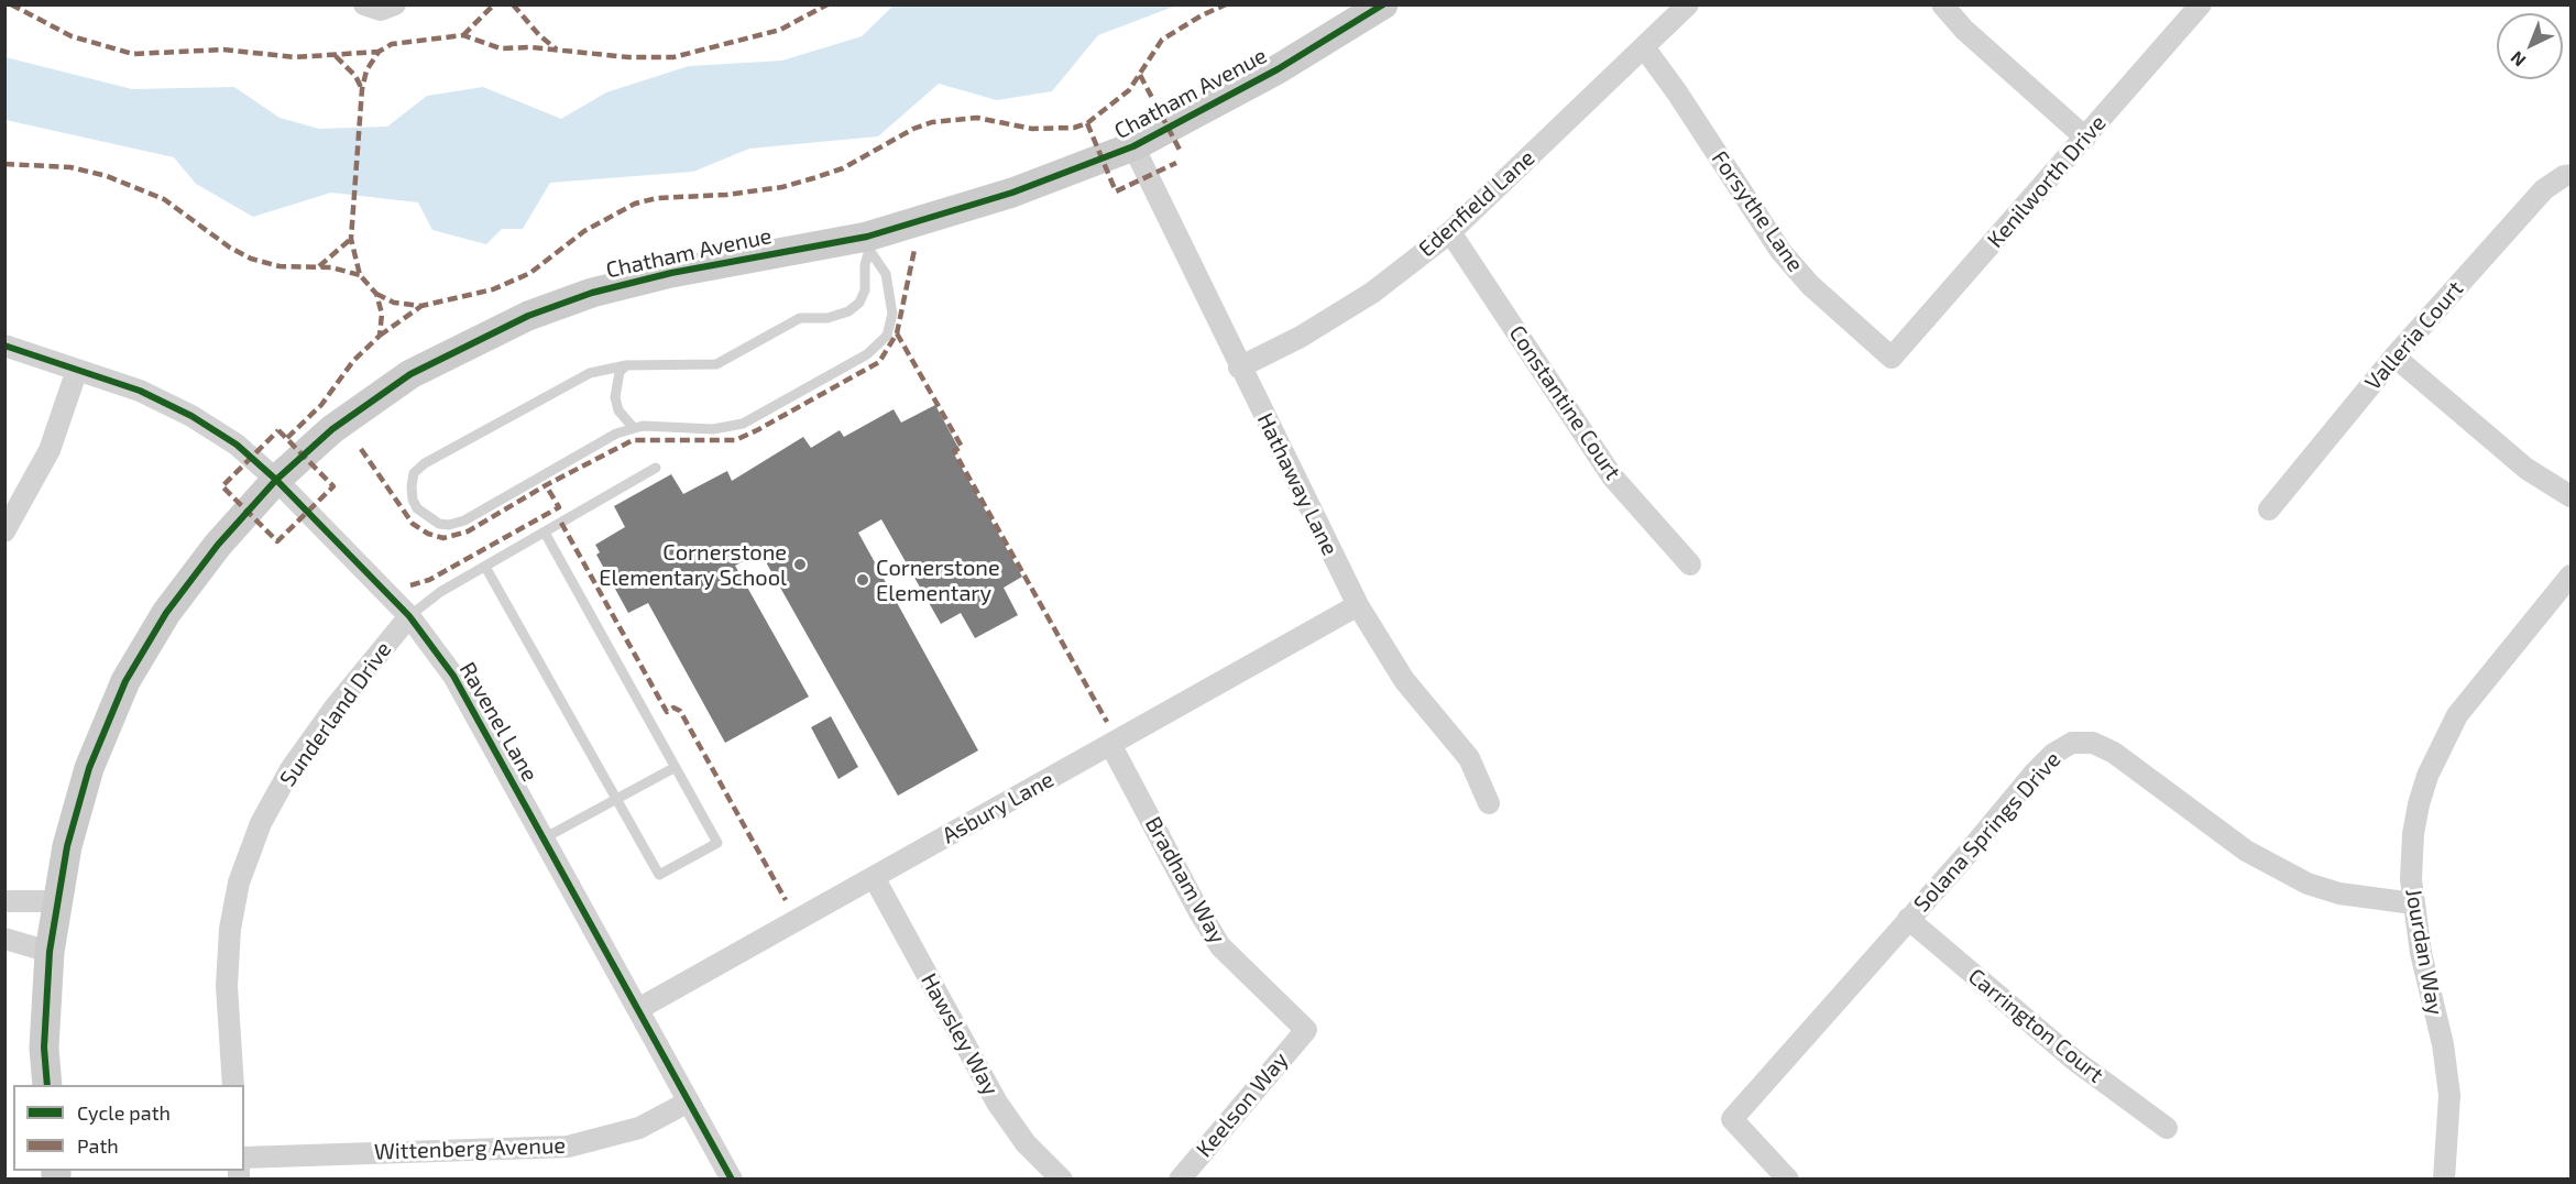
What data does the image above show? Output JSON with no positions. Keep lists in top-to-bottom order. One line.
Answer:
{"streets":{"street":["Chatham Avenue","Kenilworth Drive","Edenfield Lane","Forsythe Lane","Valleria Court","Constantine Court","Hathaway Lane","Sunderland Drive","Ravenel Lane","Asbury Lane","Solana Springs Drive","Bradham Way","Jourdan Way","Carrington Court","Hawsley Way","Keelson Way","Wittenberg Avenue"]},"crossings":[["Chatham Avenue","Hathaway Lane"],["Chatham Avenue","Ravenel Lane"],["Kenilworth Drive","Forsythe Lane"],["Edenfield Lane","Forsythe Lane"],["Edenfield Lane","Constantine Court"],["Edenfield Lane","Hathaway Lane"],["Hathaway Lane","Asbury Lane"],["Sunderland Drive","Ravenel Lane"],["Ravenel Lane","Asbury Lane"],["Ravenel Lane","Wittenberg Avenue"],["Asbury Lane","Bradham Way"],["Asbury Lane","Hawsley Way"],["Solana Springs Drive","Jourdan Way"],["Solana Springs Drive","Carrington Court"],["Bradham Way","Keelson Way"]],"places":["Cornerstone Elementary School","Cornerstone Elementary"],"legend":["Cycle path","Path"],"north":"bottom left"}
